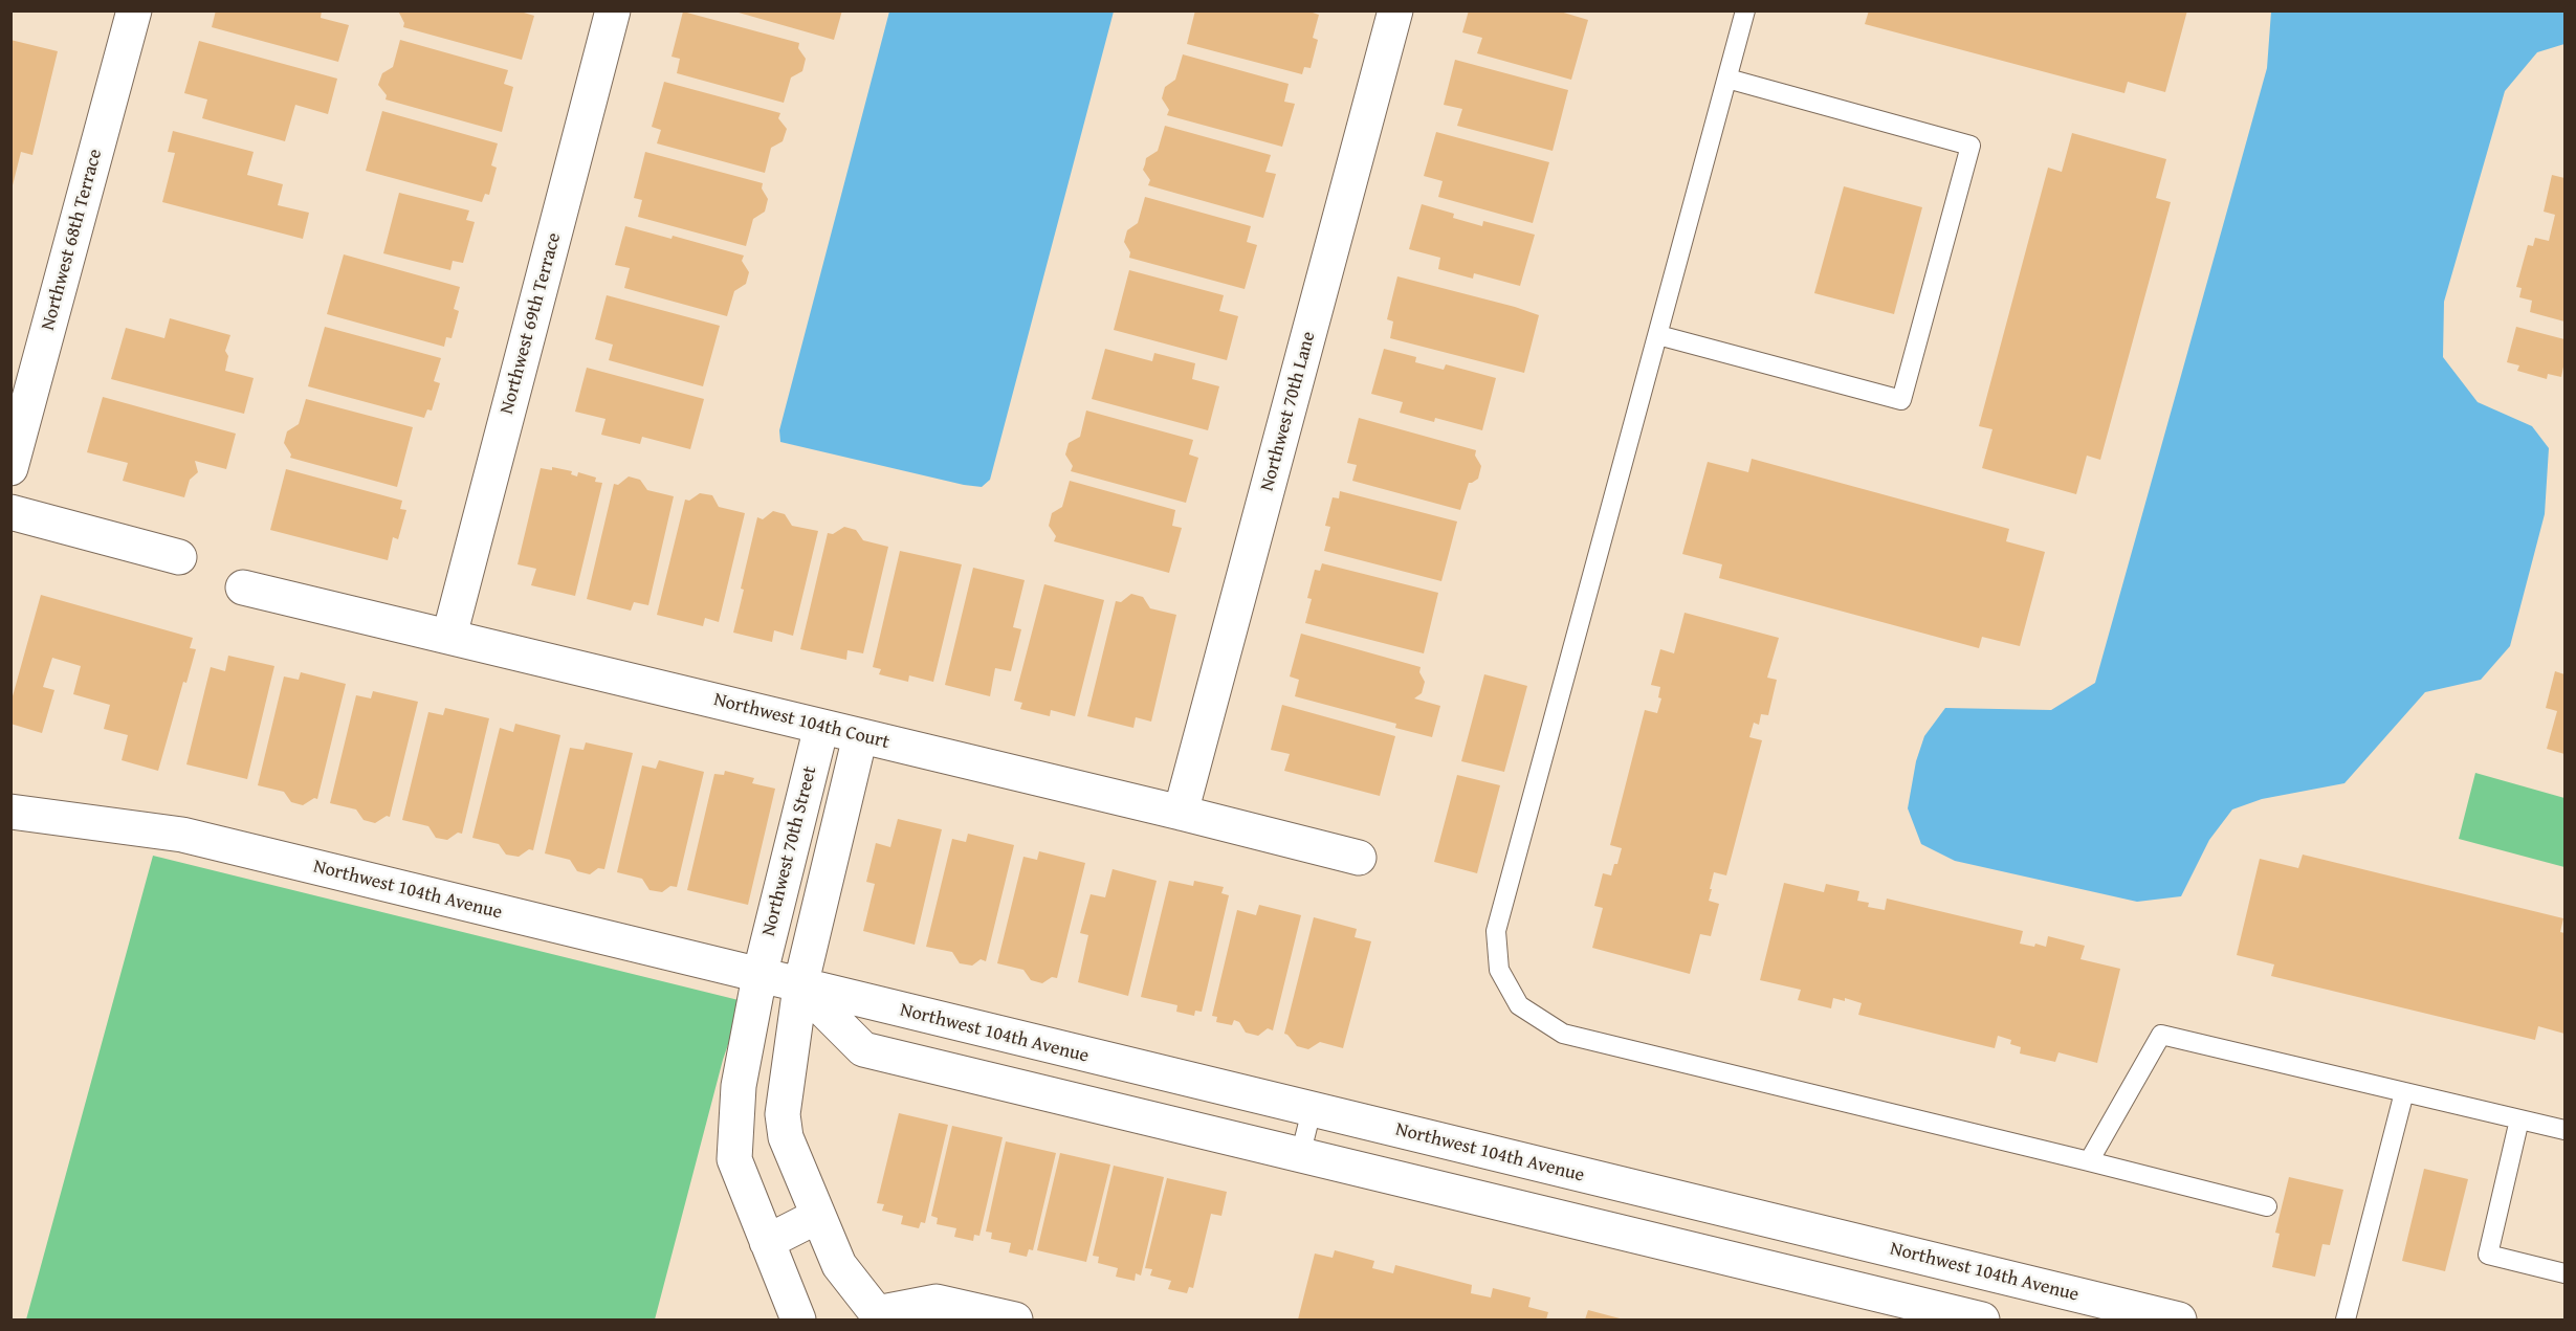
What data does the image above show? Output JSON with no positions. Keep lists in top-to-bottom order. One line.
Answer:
{"streets":{"street":["Northwest 68th Terrace","Northwest 69th Terrace","Northwest 70th Lane","Northwest 104th Court","Northwest 70th Street","Northwest 104th Avenue"]},"crossings":[["Northwest 69th Terrace","Northwest 104th Court"],["Northwest 70th Lane","Northwest 104th Court"],["Northwest 104th Court","Northwest 70th Street"],["Northwest 70th Street","Northwest 104th Avenue"]]}
